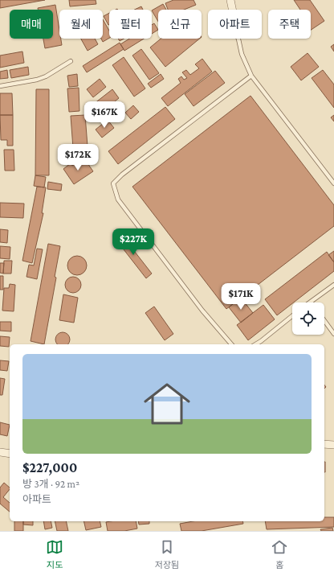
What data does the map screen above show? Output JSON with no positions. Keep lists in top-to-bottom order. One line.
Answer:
{"page":{"chip":["매매","월세","필터","신규","아파트","주택"],"price":["$167K","$172K","$227K","$171K"],"list":[{"name":"$227,000","note":"방 3개 · 92 m² · 아파트"}],"tabs":["지도","저장됨","홈"]}}
